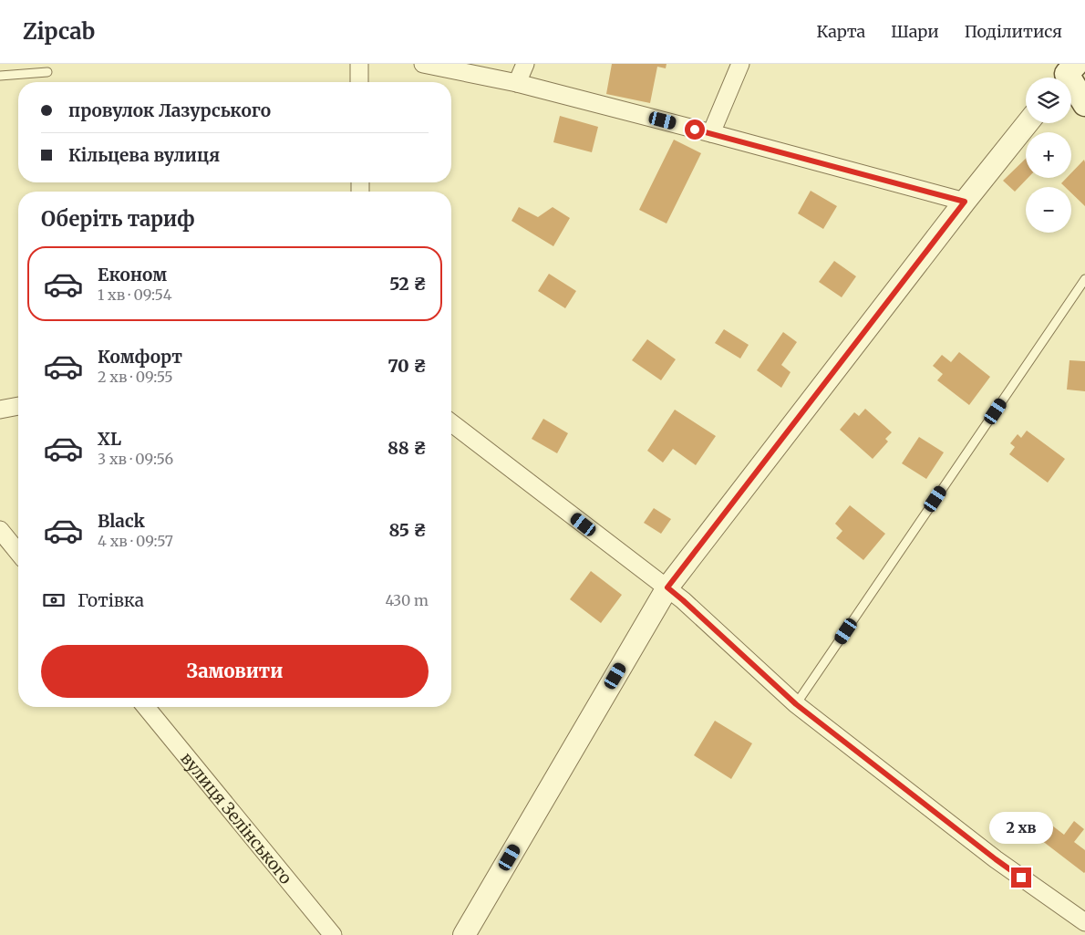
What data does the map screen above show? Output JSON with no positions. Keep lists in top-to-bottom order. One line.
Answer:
{"streets":{"street":["вулиця Зелінського"]},"page":{"header":"Zipcab","nav":["Карта","Шари","Поділитися"],"map_buttons":["+","−"],"banner":["провулок Лазурського","Кільцева вулиця"],"heading":"Оберіть тариф","list":[{"name":"Економ","note":"1 хв · 09:54","value":"52 ₴"},{"name":"Комфорт","note":"2 хв · 09:55","value":"70 ₴"},{"name":"XL","note":"3 хв · 09:56","value":"88 ₴"},{"name":"Black","note":"4 хв · 09:57","value":"85 ₴"}],"pay":["Готівка","430 m"],"buttons":"Замовити","bubble":"2 хв"}}
